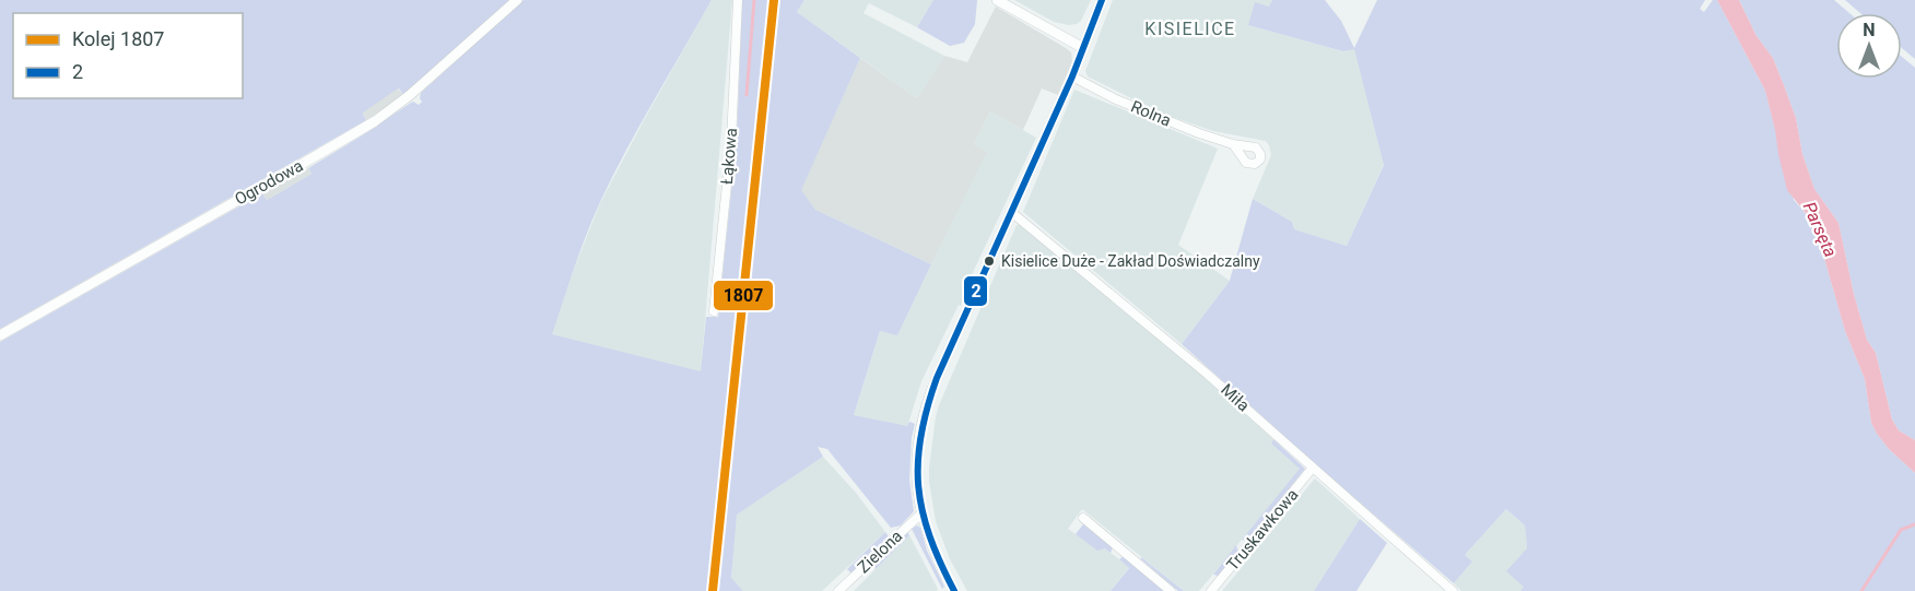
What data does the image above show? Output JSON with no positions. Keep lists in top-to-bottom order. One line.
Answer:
{"streets":{"street":["Rolna","Łąkowa","Ogrodowa","Miła","Truskawkowa","Zielona"]},"crossings":[["Miła","Truskawkowa"]],"districts":["KISIELICE"],"water":["Parsęta"],"places":["Kisielice Duże - Zakład Doświadczalny"],"lines":["rail line 1807","transit line 2"],"legend":["Kolej 1807","2"],"north":"top"}
